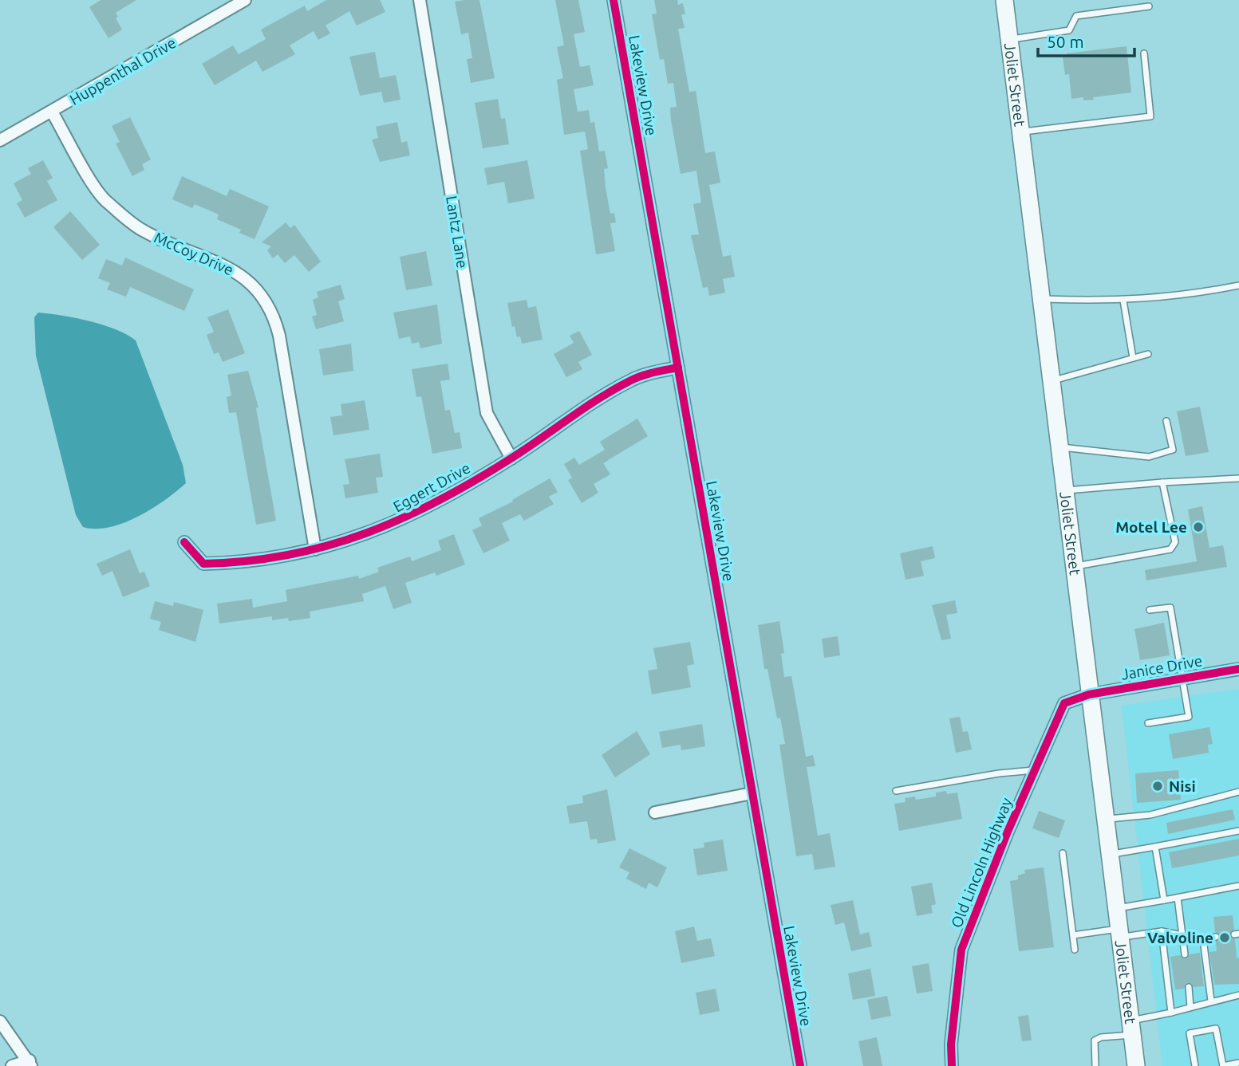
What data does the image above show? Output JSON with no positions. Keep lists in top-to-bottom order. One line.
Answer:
{"streets":{"main road":["Joliet Street"],"street":["Huppenthal Drive","Lakeview Drive","Lantz Lane","McCoy Drive","Eggert Drive","Janice Drive","Old Lincoln Highway"]},"crossings":[["Huppenthal Drive","McCoy Drive"],["Joliet Street","Janice Drive"],["Joliet Street","Old Lincoln Highway"],["Lakeview Drive","Eggert Drive"],["Lantz Lane","Eggert Drive"],["McCoy Drive","Eggert Drive"],["Janice Drive","Old Lincoln Highway"]],"places":["Motel Lee","Nisi","Valvoline"],"scale_bar":"50 m"}
